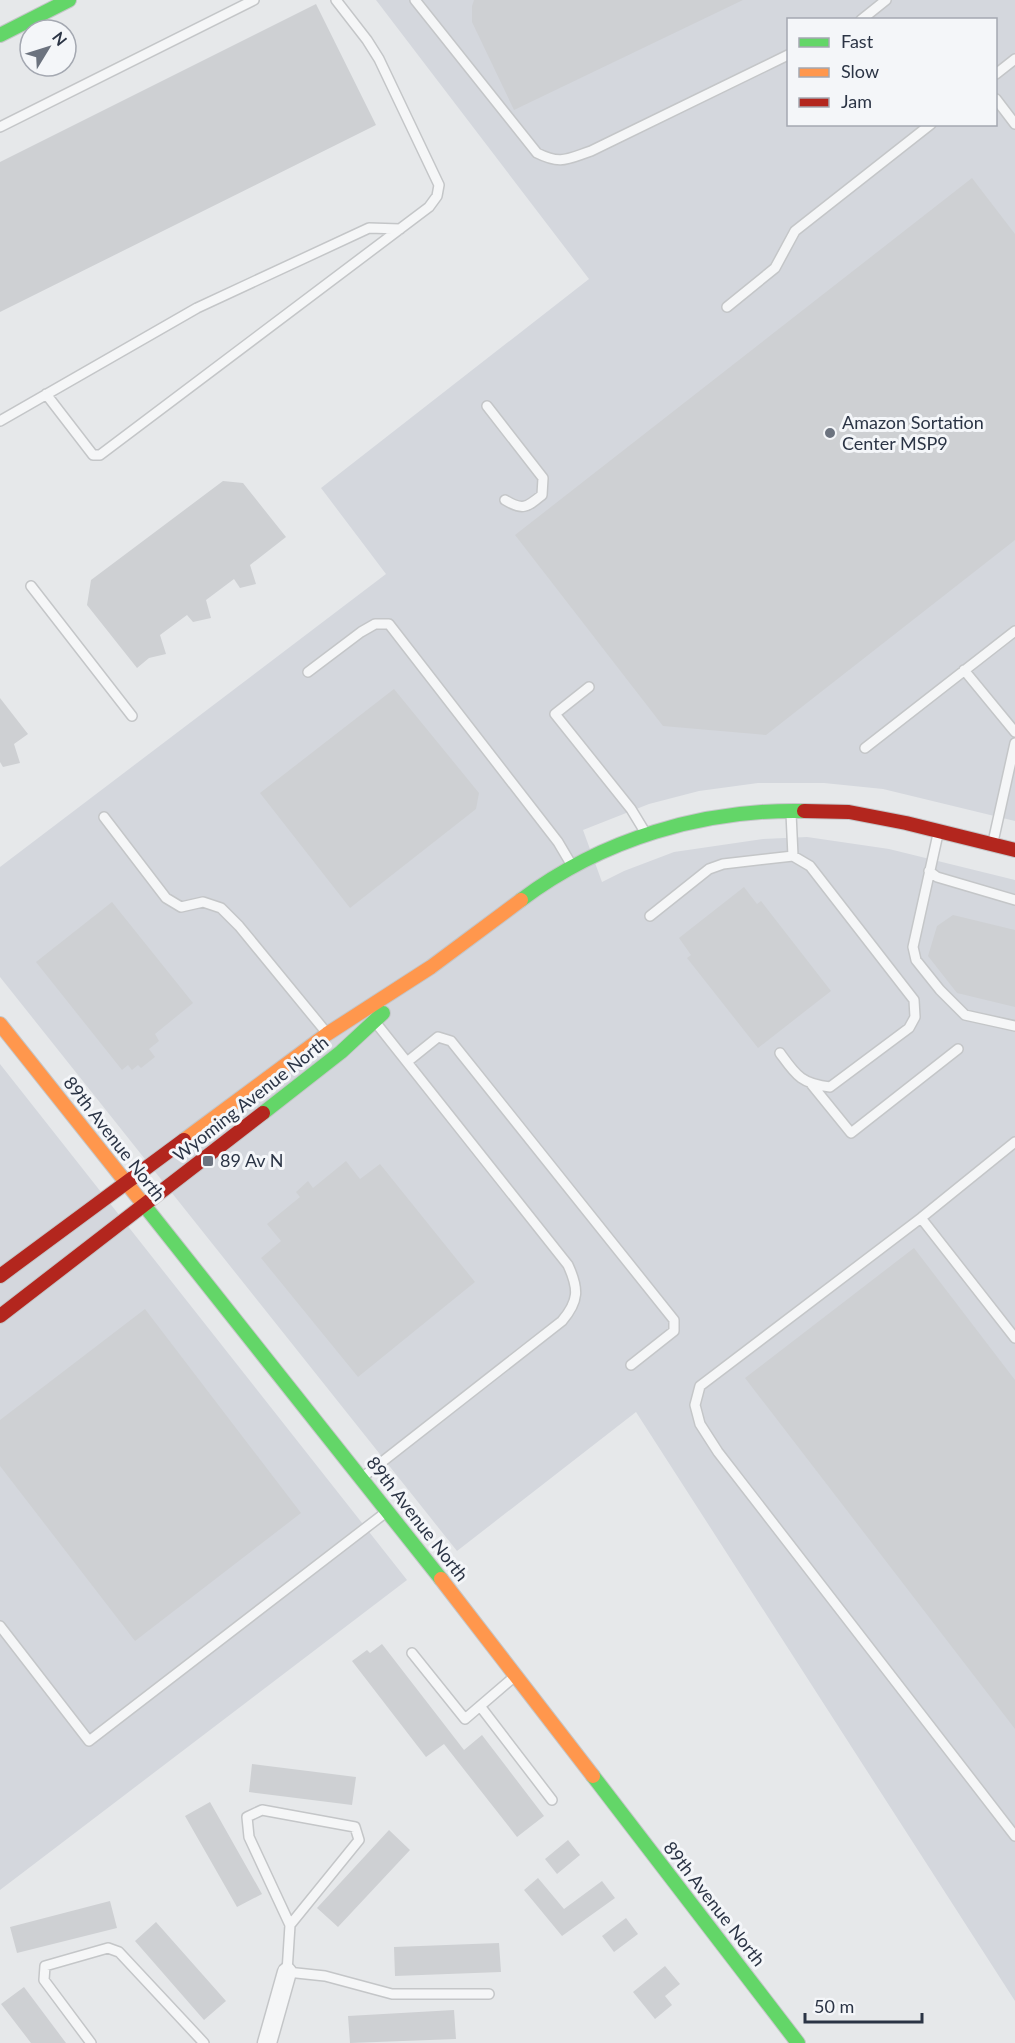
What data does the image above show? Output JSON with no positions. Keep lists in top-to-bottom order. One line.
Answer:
{"streets":{"main road":["Wyoming Avenue North","89th Avenue North"]},"crossings":[["Wyoming Avenue North","89th Avenue North"]],"places":{"other":["Amazon Sortation Center MSP9"],"transit":["89 Av N"]},"legend":["Fast","Slow","Jam"],"scale_bar":"50 m","north":"top right"}
